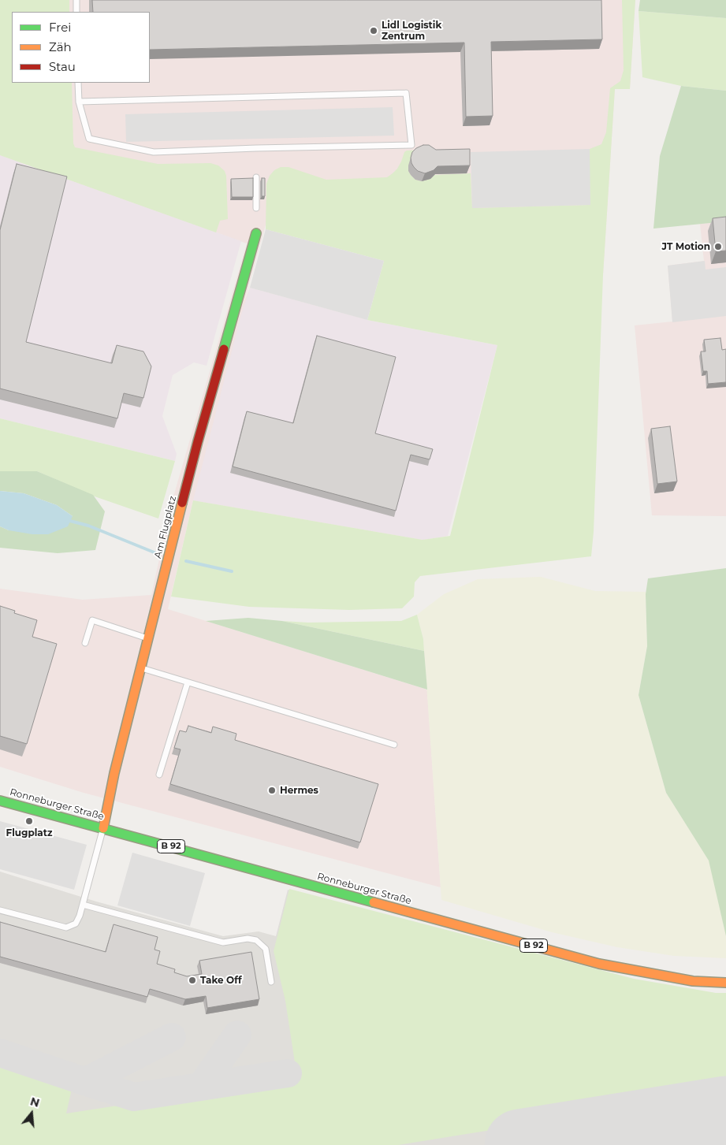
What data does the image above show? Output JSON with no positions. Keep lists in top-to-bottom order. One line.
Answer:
{"streets":{"main road":["Am Flugplatz","Ronneburger Straße","B 92"]},"crossings":[["Am Flugplatz","Ronneburger Straße"]],"places":["Lidl Logistik Zentrum","JT Motion","Hermes","Flugplatz","Take Off"],"legend":["Frei","Zäh","Stau"],"north":"top"}
